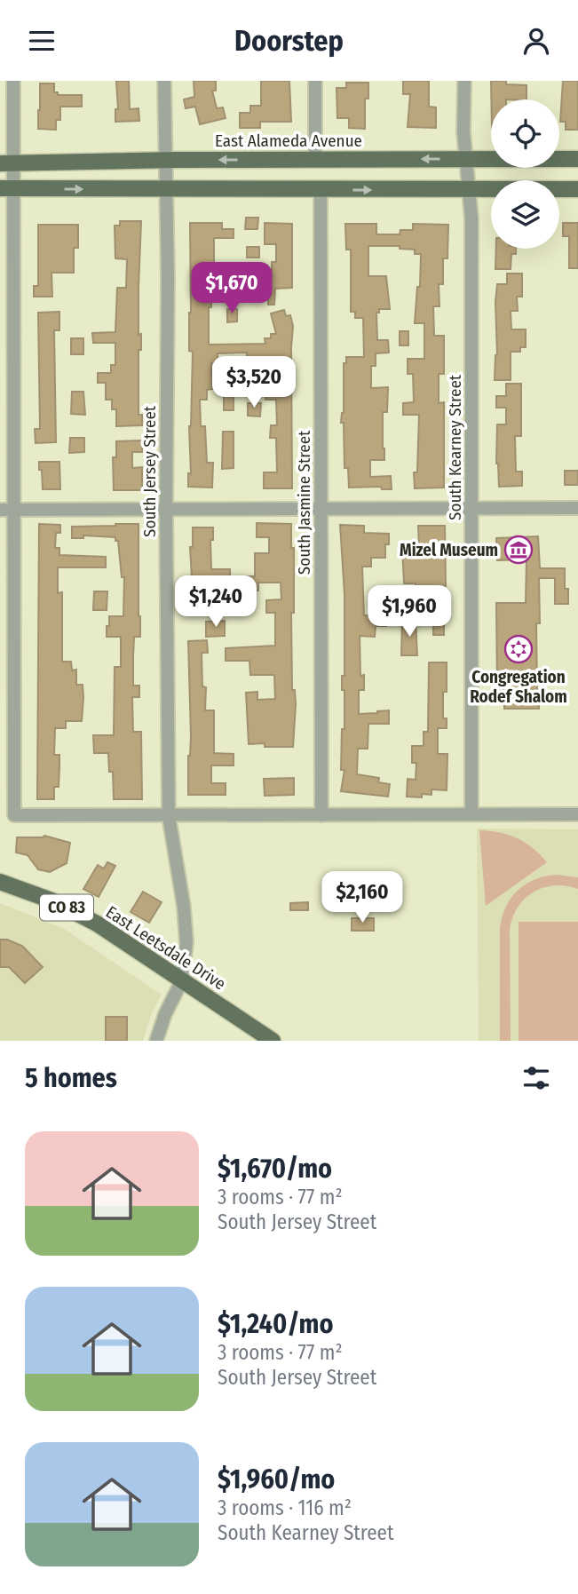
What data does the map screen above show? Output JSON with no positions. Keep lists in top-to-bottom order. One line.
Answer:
{"streets":{"main road":["East Alameda Avenue","CO 83","East Leetsdale Drive"],"street":["South Kearney Street","South Jersey Street","South Jasmine Street"]},"crossings":[["East Alameda Avenue","South Kearney Street"],["East Alameda Avenue","South Jersey Street"],["South Jersey Street","East Leetsdale Drive"]],"places":{"museum":["Mizel Museum"],"synagogue":["Congregation Rodef Shalom"]},"page":{"header":"Doorstep","price":["$1,670","$3,520","$1,240","$1,960","$2,160"],"heading":"5 homes","list":[{"name":"$1,670/mo","note":"3 rooms · 77 m² · South Jersey Street"},{"name":"$1,240/mo","note":"3 rooms · 77 m² · South Jersey Street"},{"name":"$1,960/mo","note":"3 rooms · 116 m² · South Kearney Street"}]}}
